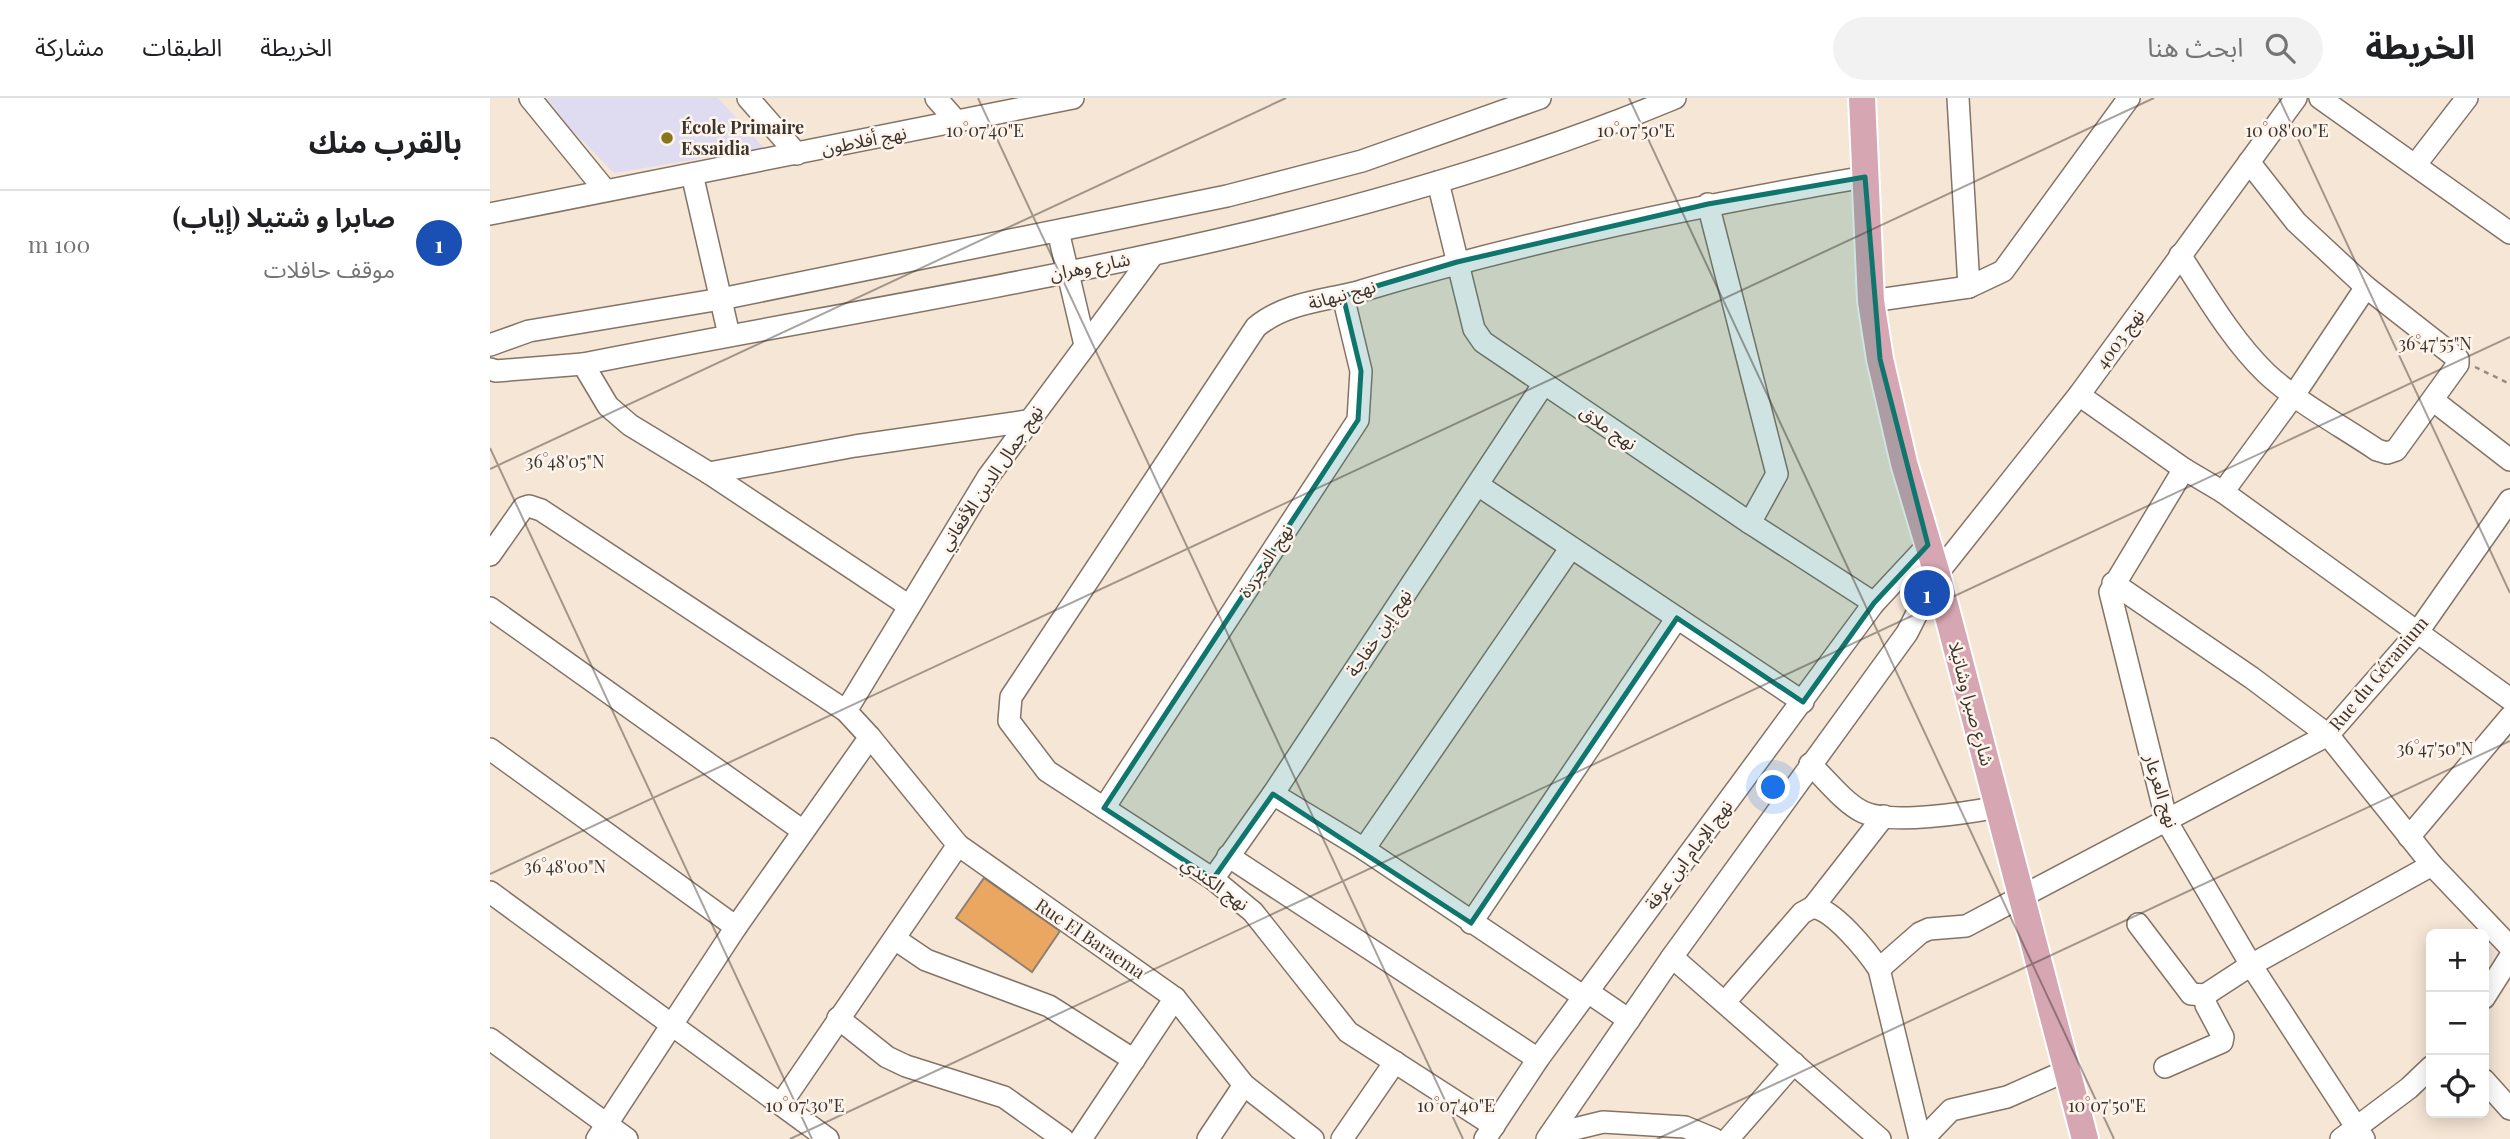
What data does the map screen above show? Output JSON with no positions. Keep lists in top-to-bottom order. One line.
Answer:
{"streets":{"main road":["شارع صبرا وشاتيلا"],"street":["نهج أفلاطون","شارع وهران","نهج نبهانة","نهج 4003","نهج ملاق","نهج جمال الدين الأفغاني","نهج المجردة","نهج إبن خفاجة","Rue du Géranium","نهج العرعار","نهج الإمام ابن عرفة","نهج الكندي","Rue El Baraema"]},"crossings":[["شارع وهران","نهج ملاق"],["شارع وهران","نهج جمال الدين الأفغاني"],["نهج نبهانة","نهج ملاق"],["نهج نبهانة","نهج المجردة"],["نهج نبهانة","شارع صبرا وشاتيلا"],["نهج نبهانة","نهج الكندي"],["نهج 4003","شارع صبرا وشاتيلا"],["نهج ملاق","نهج إبن خفاجة"],["نهج ملاق","نهج الإمام ابن عرفة"],["نهج جمال الدين الأفغاني","Rue El Baraema"],["نهج المجردة","نهج الكندي"],["نهج إبن خفاجة","نهج الكندي"],["Rue du Géranium","شارع صبرا وشاتيلا"],["Rue du Géranium","نهج العرعار"],["شارع صبرا وشاتيلا","نهج الإمام ابن عرفة"],["نهج الإمام ابن عرفة","نهج الكندي"]],"places":["École Primaire Essaidia"],"page":{"header":"الخريطة","search":"ابحث هنا","nav":["الخريطة","الطبقات","مشاركة"],"heading":"بالقرب منك","list":[{"mark":"1","name":"صابرا و شتيلا (إياب)","note":"موقف حافلات","value":"100 m"}],"pins":"1","map_buttons":["+","−"]},"coordinates":["10°07'40\"E","10°08'00\"E","10°07'50\"E","36°47'55\"N","36°48'05\"N","36°47'50\"N","36°48'00\"N","10°07'30\"E"]}
